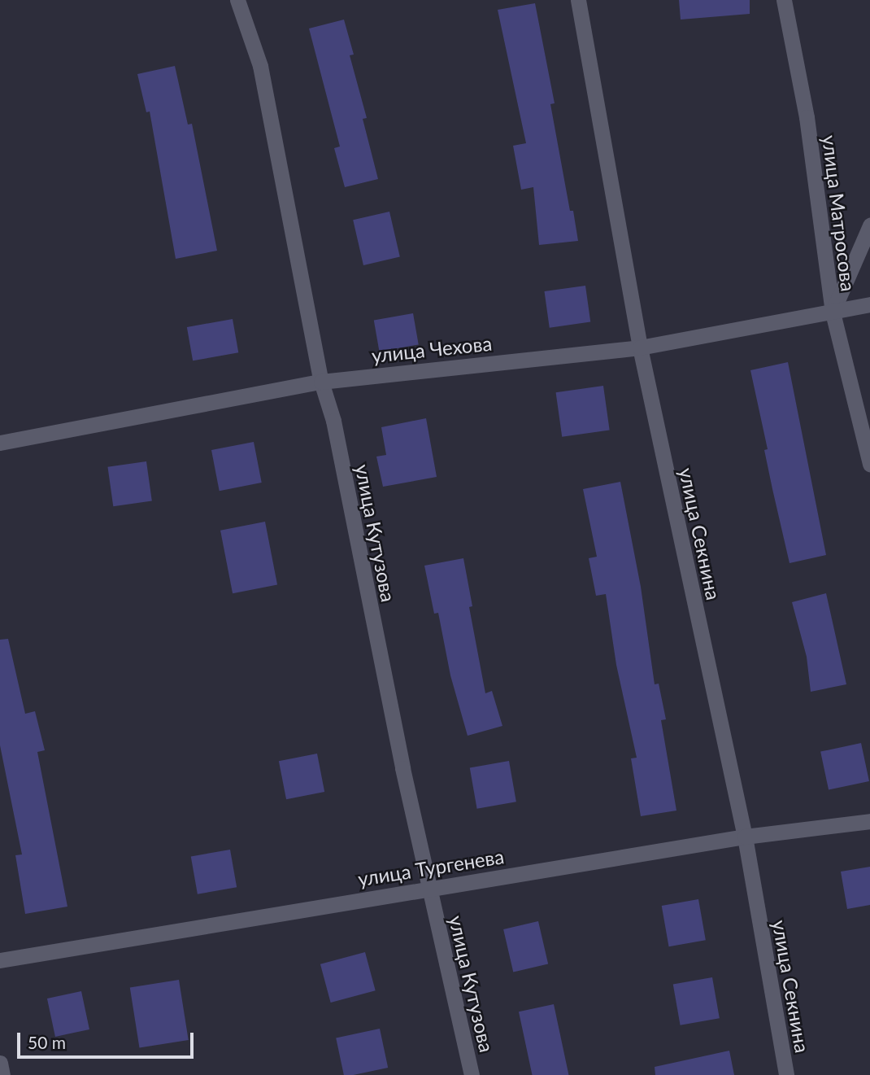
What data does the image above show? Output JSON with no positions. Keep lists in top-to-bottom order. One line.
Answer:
{"streets":{"street":["улица Матросова","улица Чехова","улица Кутузова","улица Секнина","улица Тургенева"]},"crossings":[["улица Матросова","улица Чехова"],["улица Чехова","улица Кутузова"],["улица Чехова","улица Секнина"],["улица Кутузова","улица Тургенева"],["улица Секнина","улица Тургенева"]],"scale_bar":"50 m"}
